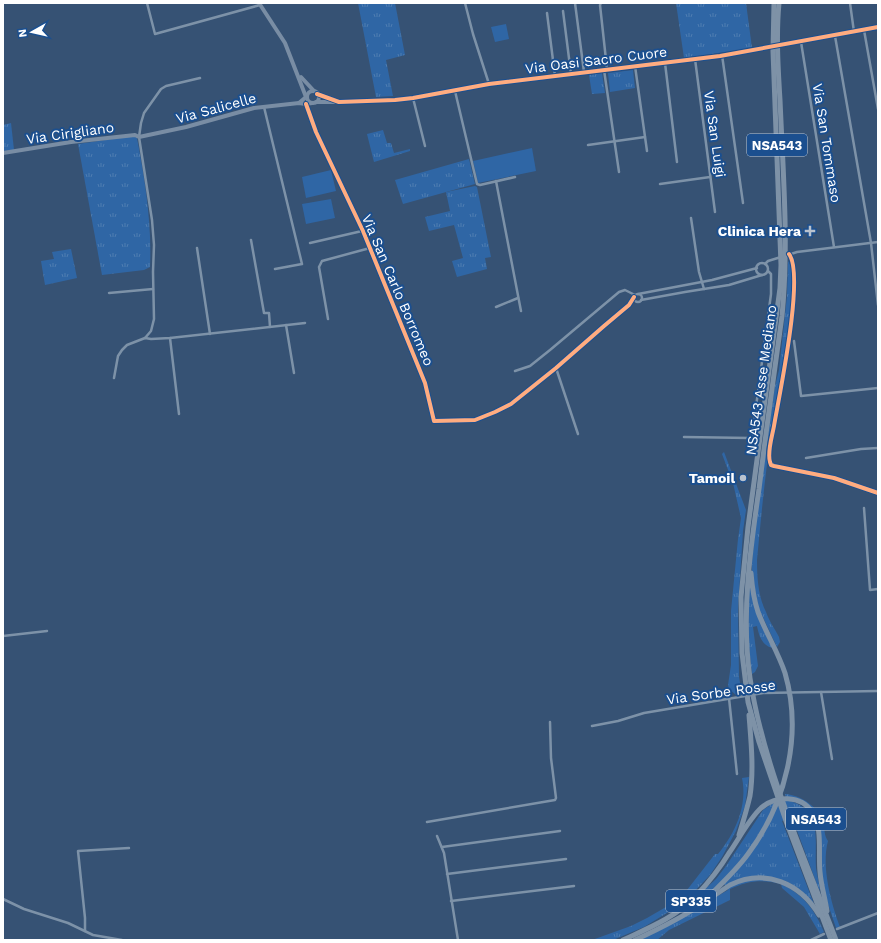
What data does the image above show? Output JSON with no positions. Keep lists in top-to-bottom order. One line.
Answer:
{"streets":{"highway":["NSA543","NSA543 Asse Mediano","SP335"],"street":["Via Oasi Sacro Cuore","Via Salicelle","Via Cirigliano","Via San Luigi","Via San Tommaso","Via San Carlo Borromeo","Via Sorbe Rosse"]},"crossings":[["Via Oasi Sacro Cuore","Via Salicelle"],["Via Oasi Sacro Cuore","Via San Luigi"],["Via Oasi Sacro Cuore","Via San Tommaso"],["Via Salicelle","Via Cirigliano"],["Via Salicelle","Via San Carlo Borromeo"],["NSA543","NSA543 Asse Mediano"],["NSA543","SP335"]],"places":{"health":["Clinica Hera"],"other":["Tamoil"]},"north":"left"}
